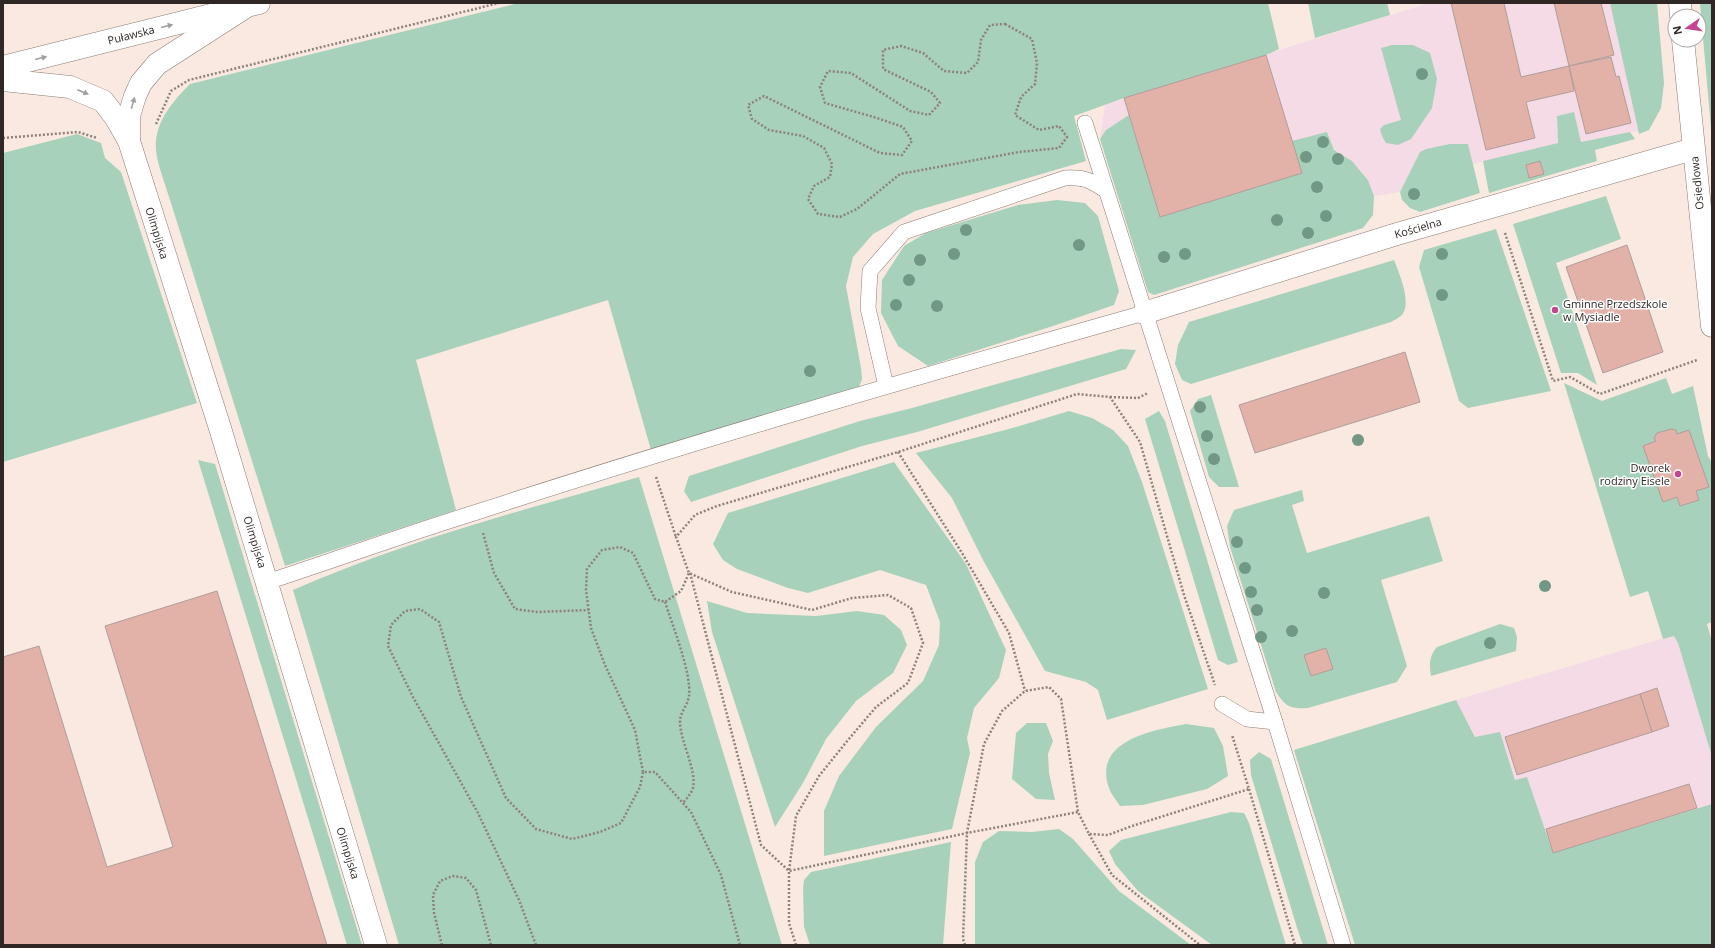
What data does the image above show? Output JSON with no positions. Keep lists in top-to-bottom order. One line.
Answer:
{"streets":{"street":["Puławska","Osiedlowa","Kościelna","Olimpijska"]},"crossings":[["Puławska","Olimpijska"],["Osiedlowa","Kościelna"]],"one_way":["Puławska"],"places":["Gminne Przedszkole w Mysiadle","Dworek rodziny Eisele"],"north":"left"}
